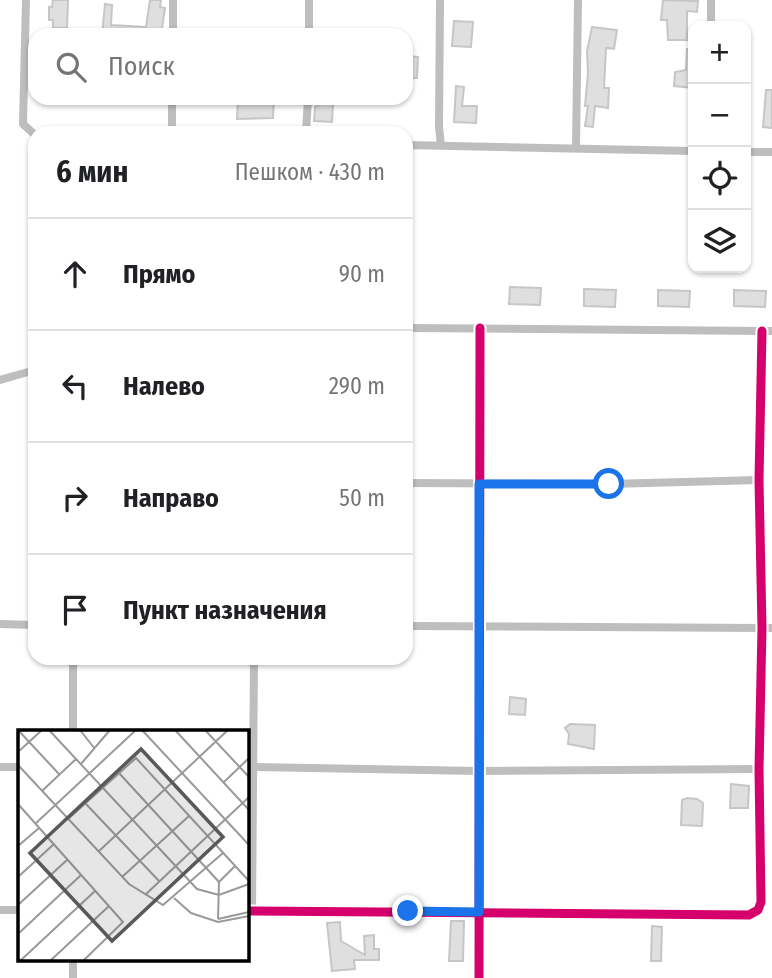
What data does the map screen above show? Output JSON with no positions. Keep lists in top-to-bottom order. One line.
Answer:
{"page":{"map_buttons":["+","−"],"search":"Поиск","heading":["6 мин","Пешком · 430 m"],"list":[["Прямо","90 m"],["Налево","290 m"],["Направо","50 m"],"Пункт назначения"]}}
